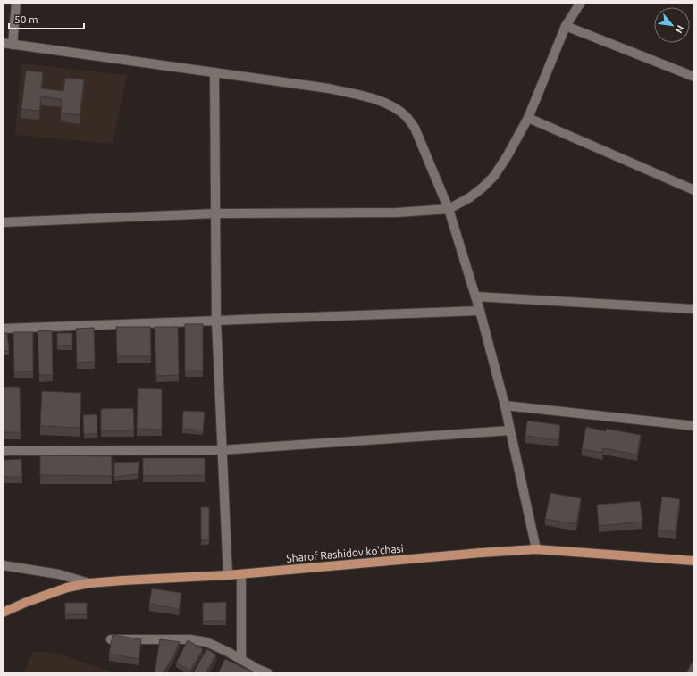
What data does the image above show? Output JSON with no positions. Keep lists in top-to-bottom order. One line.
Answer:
{"streets":{"main road":["Sharof Rashidov ko'chasi"]},"scale_bar":"50 m","north":"bottom right"}
